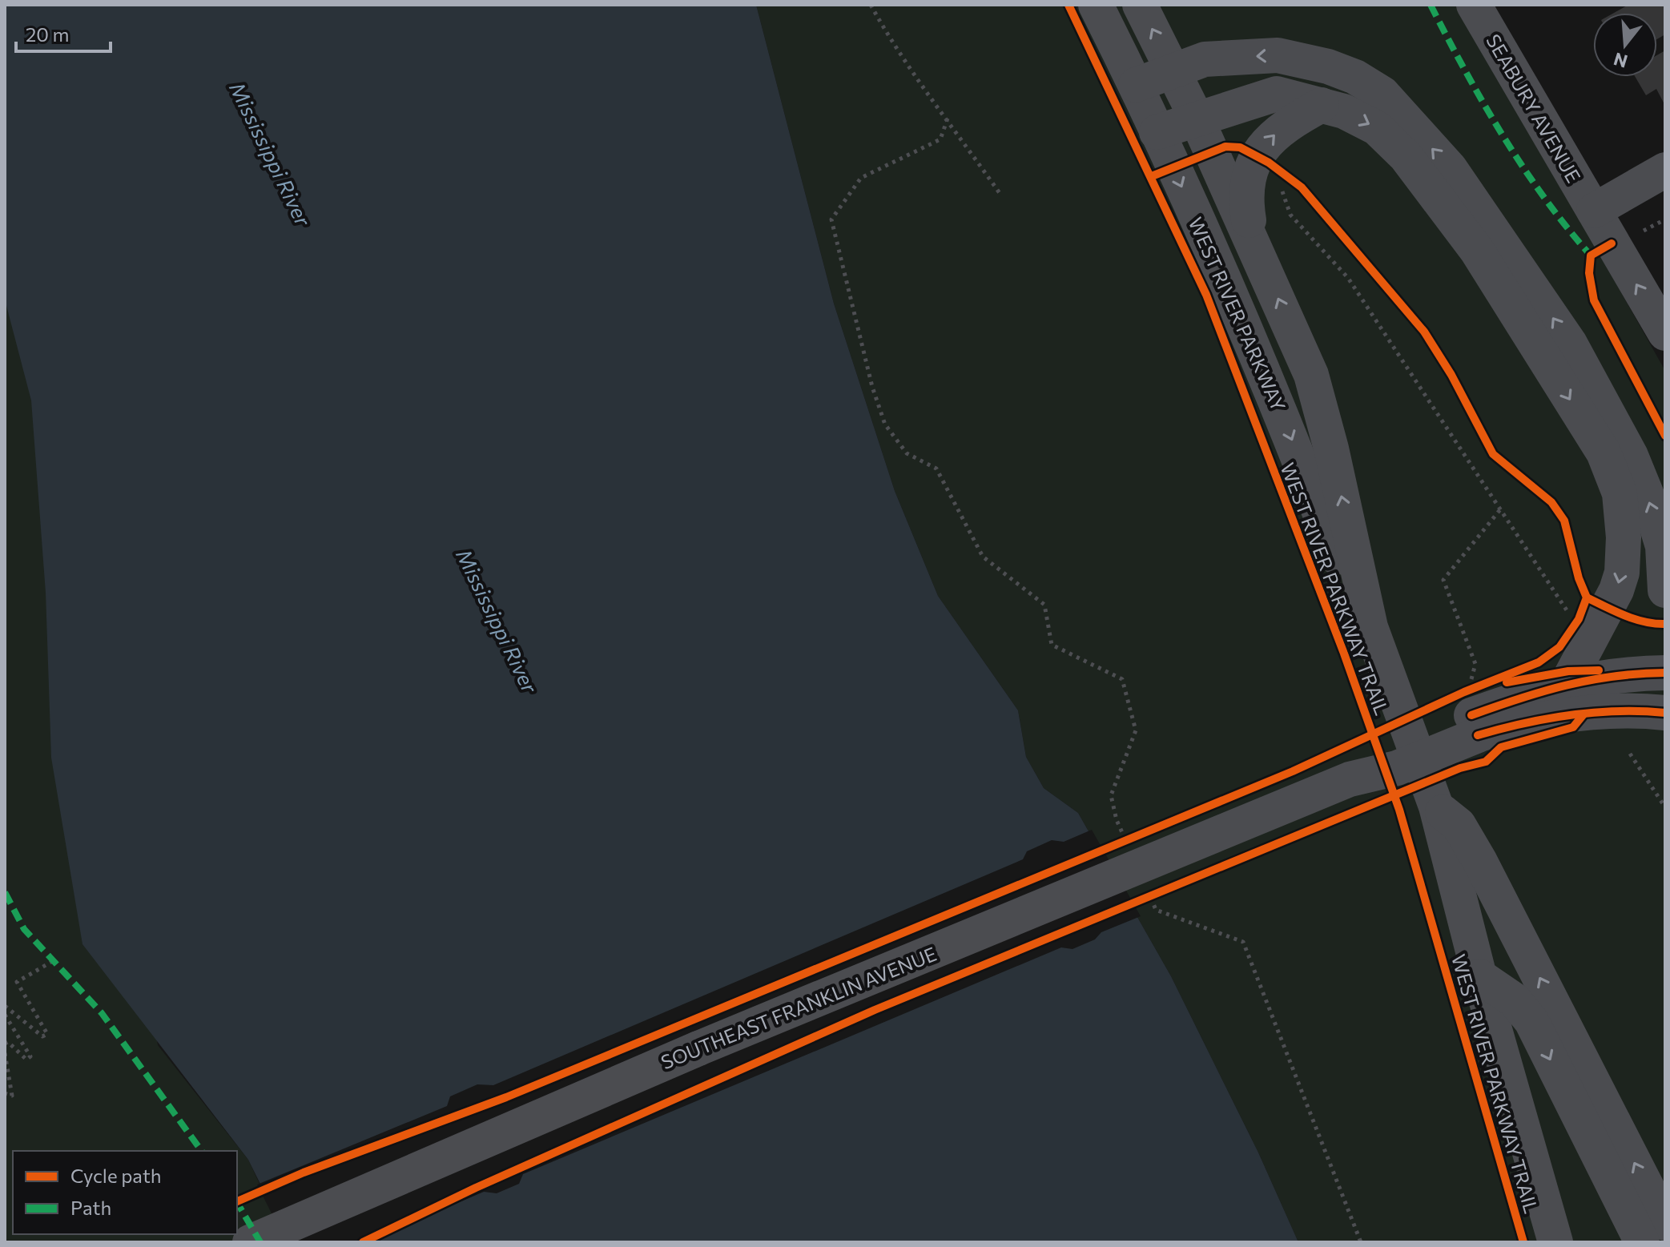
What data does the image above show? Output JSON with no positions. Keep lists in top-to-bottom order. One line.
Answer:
{"streets":{"street":["SEABURY AVENUE","WEST RIVER PARKWAY","SOUTHEAST FRANKLIN AVENUE"],"cycle path":["WEST RIVER PARKWAY TRAIL"]},"one_way":["SEABURY AVENUE"],"water":["Mississippi River"],"legend":["Cycle path","Path"],"scale_bar":"20 m","north":"bottom"}
